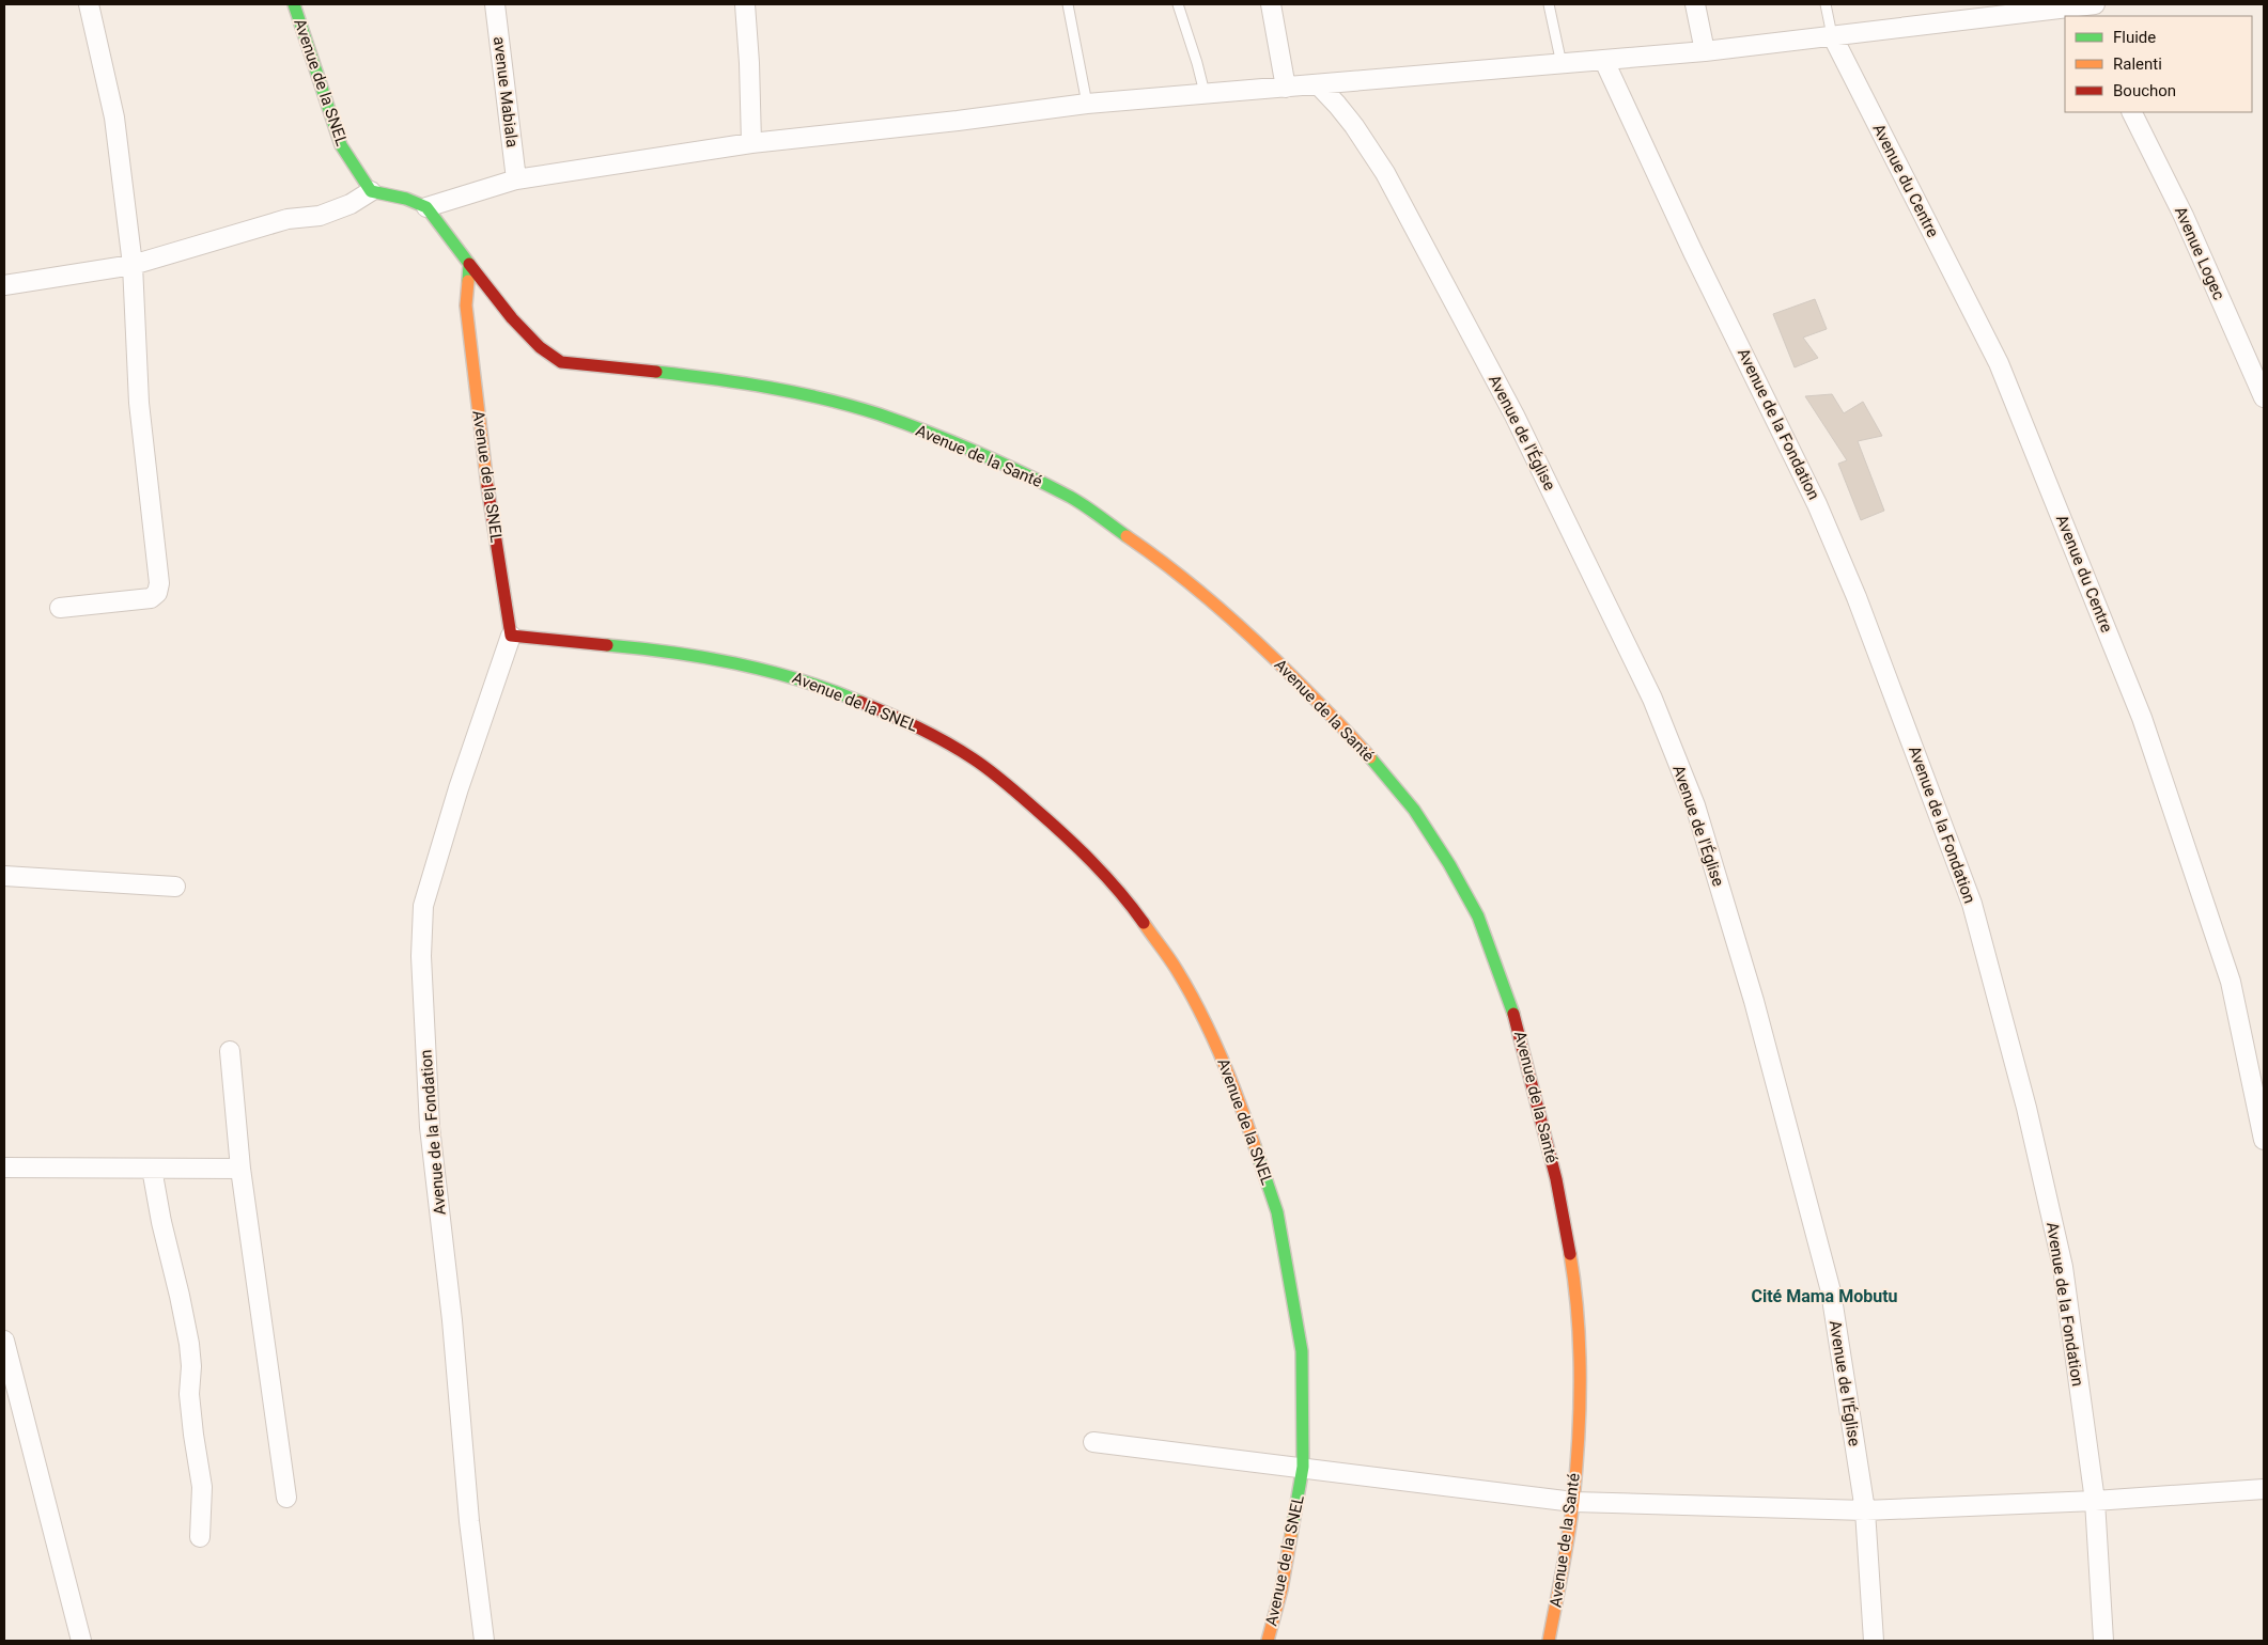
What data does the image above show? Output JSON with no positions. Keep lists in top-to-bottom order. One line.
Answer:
{"streets":{"street":["Avenue de la SNEL","avenue Mabiala","Avenue du Centre","Avenue Logec","Avenue de la Fondation","Avenue de l'Église","Avenue de la Santé"]},"crossings":[["Avenue de la SNEL","Avenue de la Fondation"],["Avenue de la SNEL","Avenue de la Santé"]],"districts":["Cité Mama Mobutu"],"legend":["Fluide","Ralenti","Bouchon"]}
